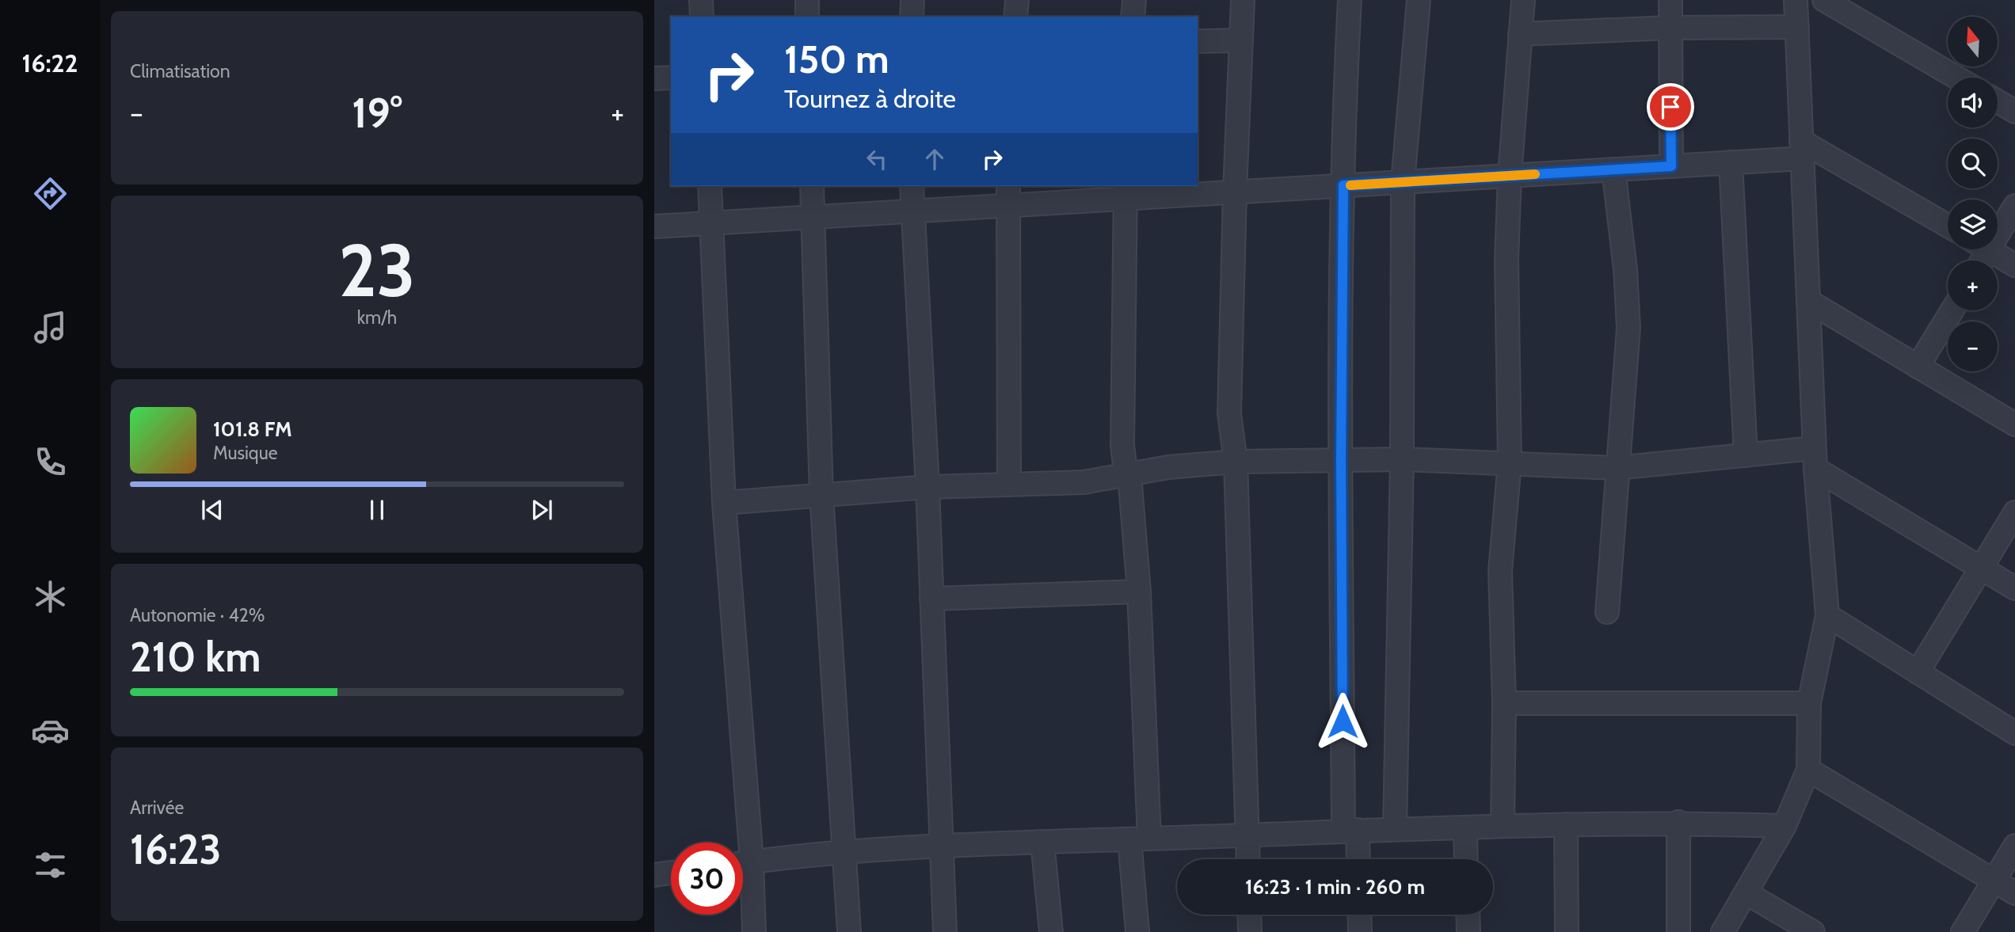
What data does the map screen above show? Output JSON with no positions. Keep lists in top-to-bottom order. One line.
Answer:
{"north":"top","page":{"tabs":"16:22","tile":["Climatisation",["23","km/h"],["Autonomie · 42%","210 km"],["Arrivée","16:23"]],"map_buttons":["+","−"],"turn":["150 m","Tournez à droite"],"heat":["−","19°","+"],"song":["101.8 FM","Musique"],"limit":"30","trip":"16:23 · 1 min · 260 m"}}
